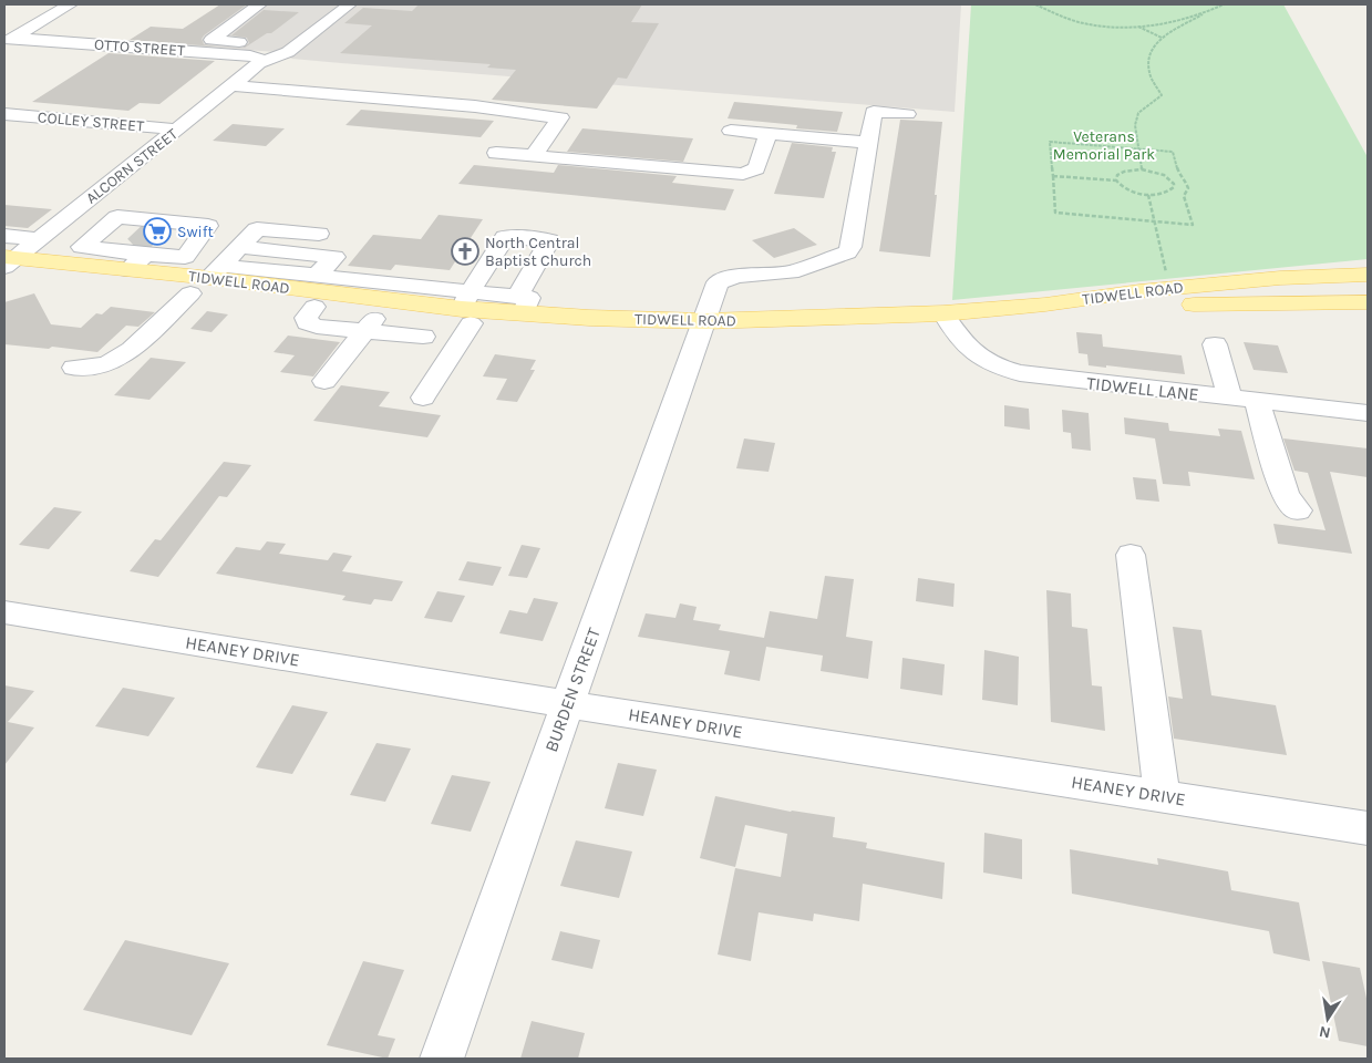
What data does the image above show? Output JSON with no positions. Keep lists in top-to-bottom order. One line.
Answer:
{"streets":{"main road":["TIDWELL ROAD"],"street":["OTTO STREET","COLLEY STREET","ALCORN STREET","TIDWELL LANE","HEANEY DRIVE","BURDEN STREET"]},"crossings":[["OTTO STREET","ALCORN STREET"],["COLLEY STREET","ALCORN STREET"],["ALCORN STREET","TIDWELL ROAD"],["TIDWELL ROAD","TIDWELL LANE"],["TIDWELL ROAD","BURDEN STREET"],["HEANEY DRIVE","BURDEN STREET"]],"parks":["Veterans Memorial Park"],"places":{"supermarket":["Swift"],"church":["North Central Baptist Church"]},"north":"bottom"}
